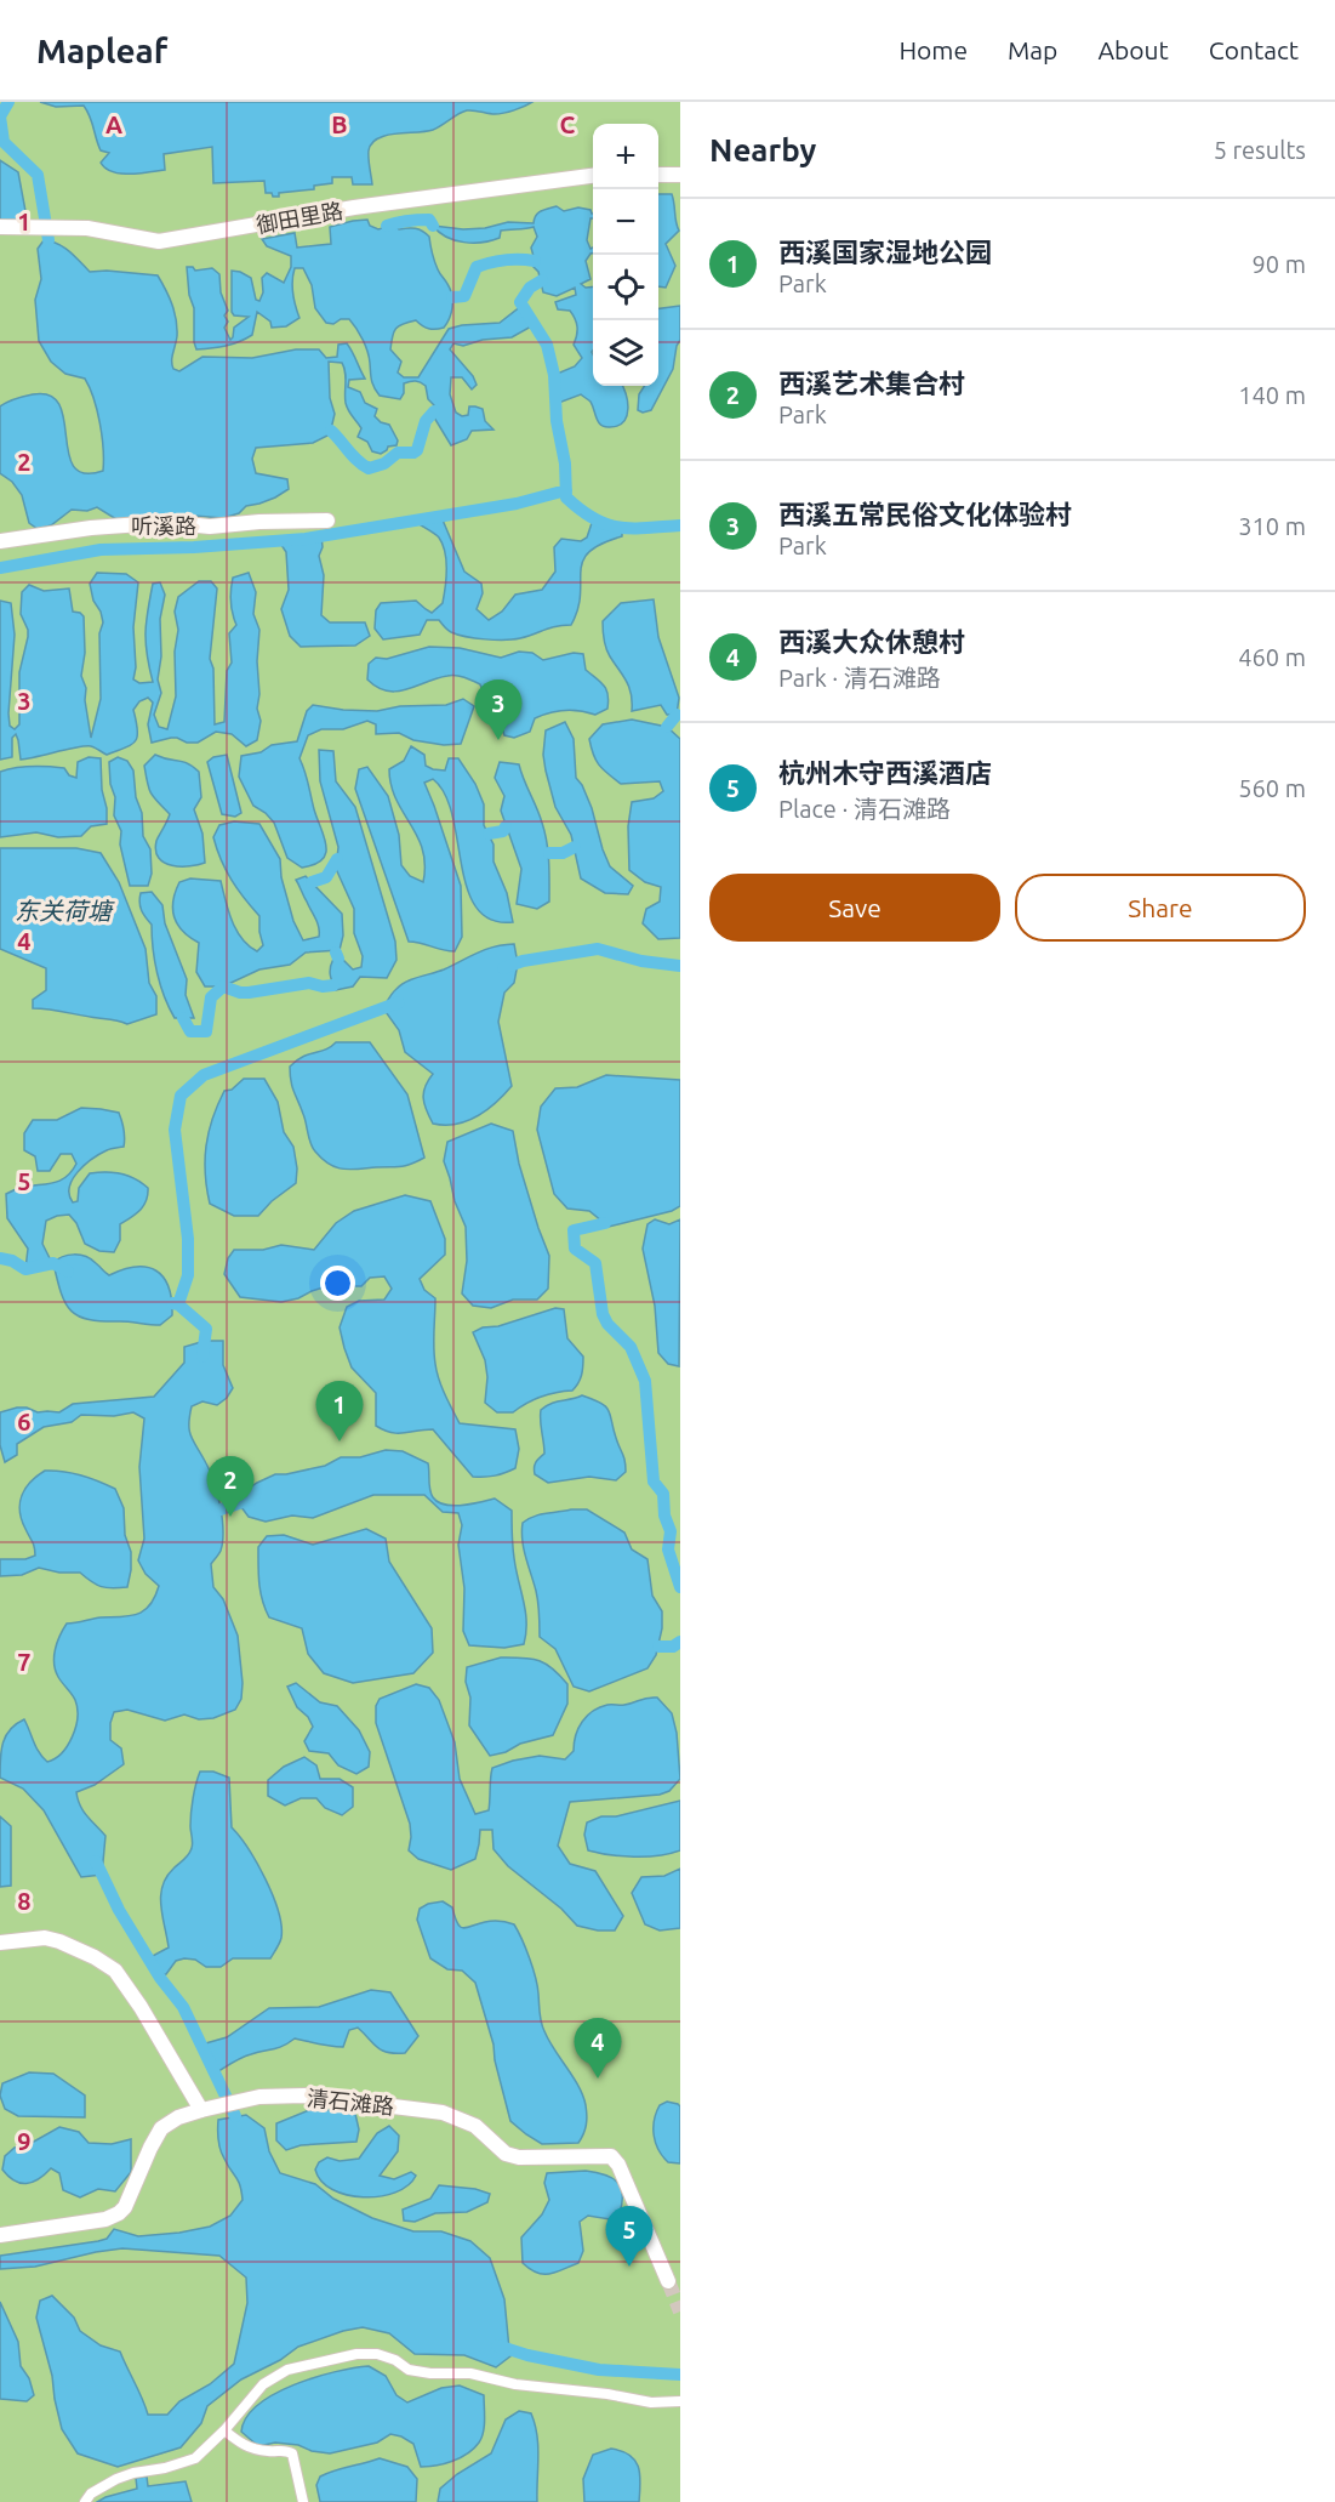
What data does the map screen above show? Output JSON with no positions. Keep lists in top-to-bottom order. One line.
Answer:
{"streets":{"street":["御田里路","听溪路","清石滩路"]},"water":["东关荷塘"],"page":{"header":"Mapleaf","nav":["Home","Map","About","Contact"],"heading":["Nearby","5 results"],"map_buttons":["+","−"],"list":[{"mark":"1","name":"西溪国家湿地公园","note":"Park","value":"90 m"},{"mark":"2","name":"西溪艺术集合村","note":"Park","value":"140 m"},{"mark":"3","name":"西溪五常民俗文化体验村","note":"Park","value":"310 m"},{"mark":"4","name":"西溪大众休憩村","note":"Park · 清石滩路","value":"460 m"},{"mark":"5","name":"杭州木守西溪酒店","note":"Place · 清石滩路","value":"560 m"}],"pins":["3","1","2","4","5"],"buttons":["Save","Share"]},"grid":{"columns":["A","B","C"],"rows":["1","2","3","4","5","6","7","8","9"]}}
